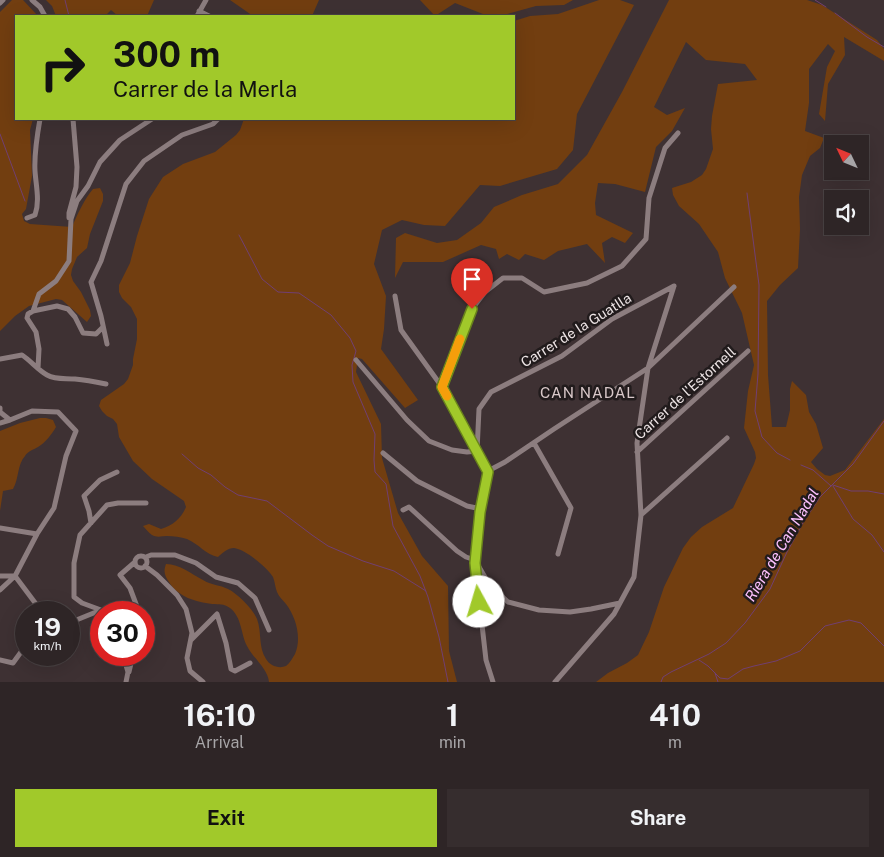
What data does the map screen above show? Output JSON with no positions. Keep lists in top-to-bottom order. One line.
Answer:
{"streets":{"street":["Carrer de la Guatlla","Carrer de l'Estornell"]},"districts":["CAN NADAL"],"water":["Riera de Can Nadal"],"north":"top left","page":{"turn":["300 m","Carrer de la Merla"],"speed":"19 km/h","limit":"30","eta":["16:10","Arrival","1","min","410","m"],"buttons":["Exit","Share"]}}
